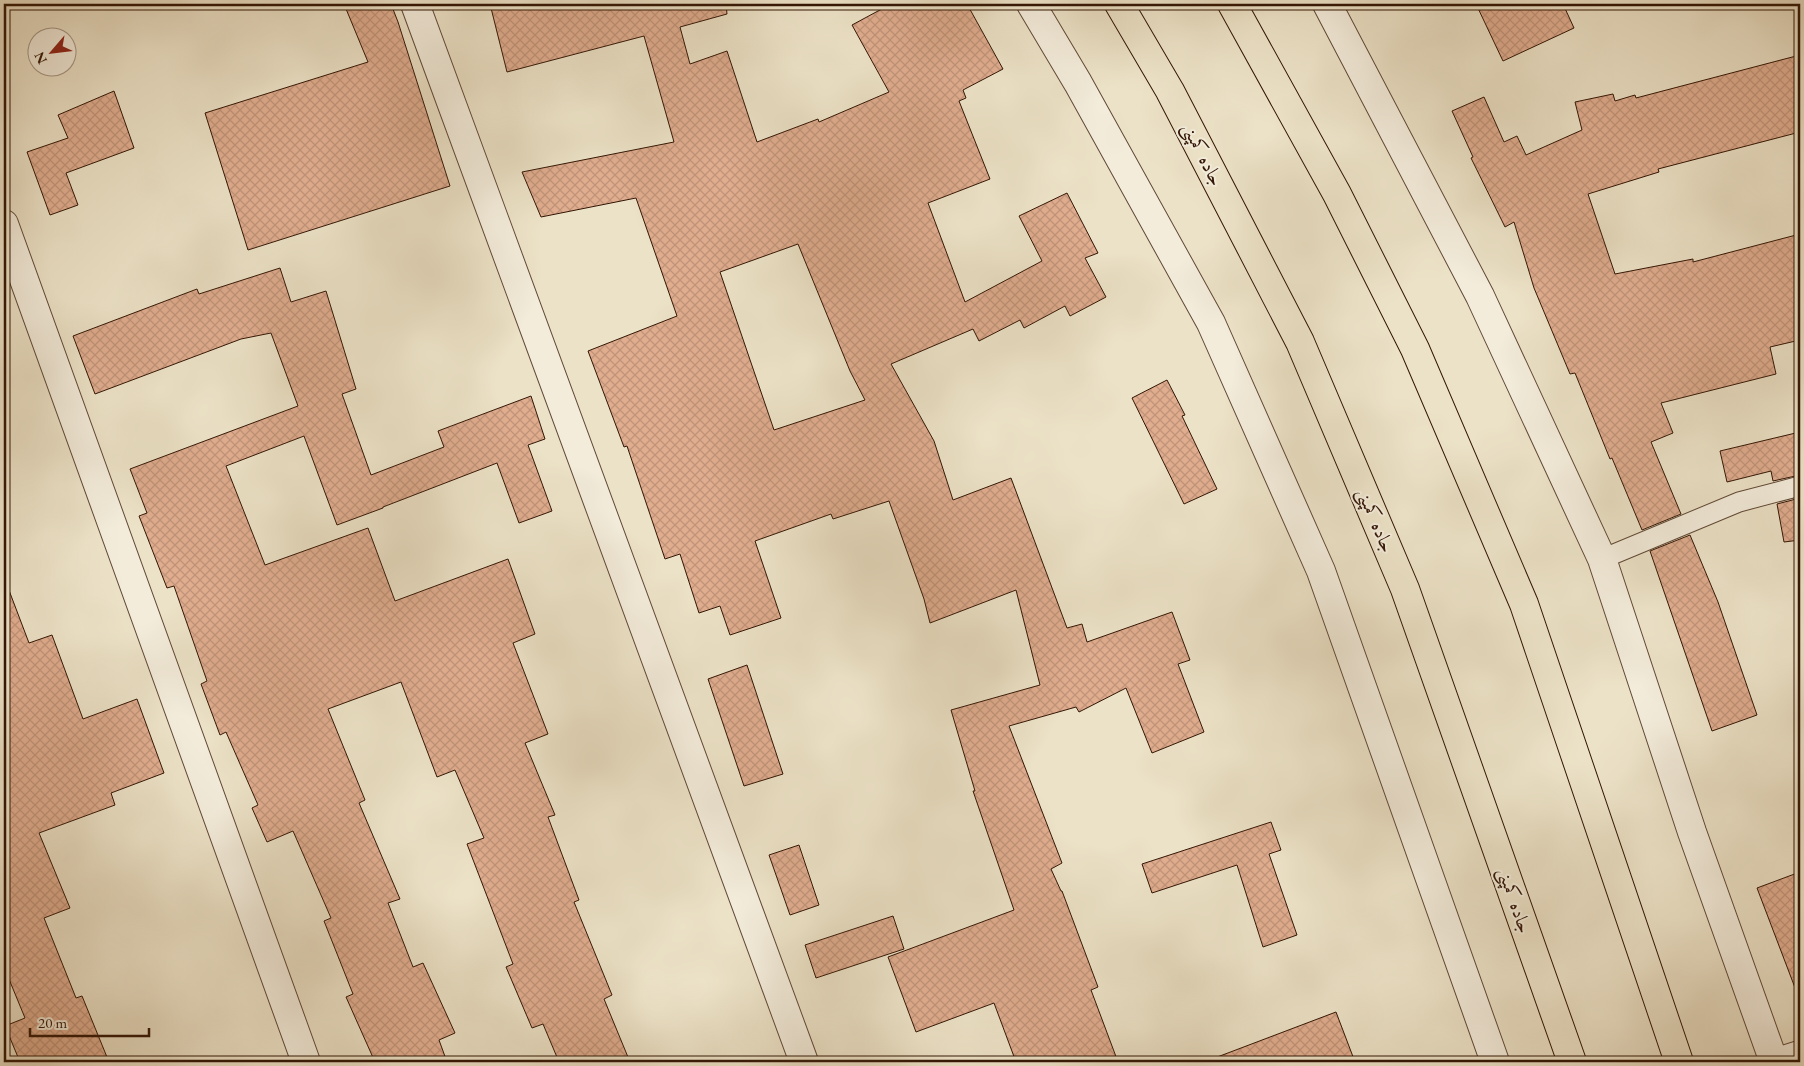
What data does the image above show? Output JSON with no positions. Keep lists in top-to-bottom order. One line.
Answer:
{"streets":{"highway":["جاده کمپنی"]},"scale_bar":"20 m","north":"bottom left"}
